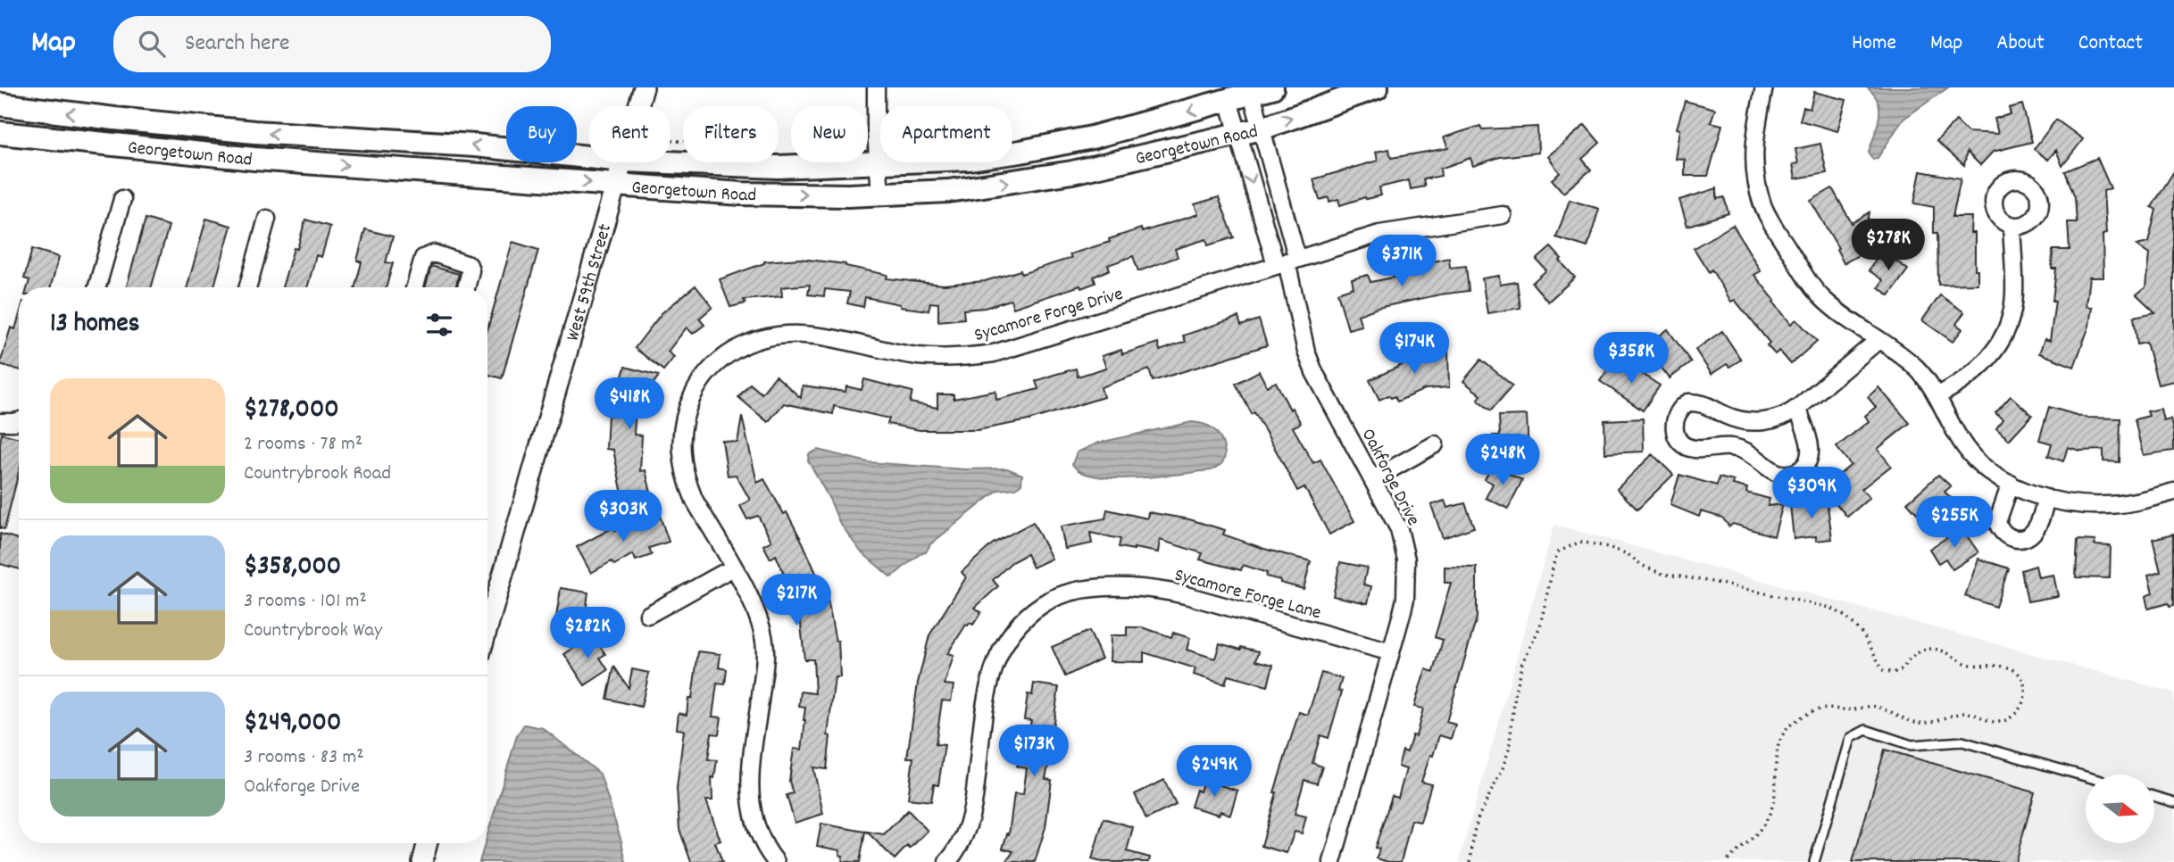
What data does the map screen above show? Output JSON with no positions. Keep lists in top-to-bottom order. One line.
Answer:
{"streets":{"main road":["Georgetown Road"],"street":["West 59th Street","Sycamore Forge Drive","Oakforge Drive","Sycamore Forge Lane"]},"crossings":[["Georgetown Road","West 59th Street"],["Georgetown Road","Oakforge Drive"],["Sycamore Forge Drive","Oakforge Drive"],["Oakforge Drive","Sycamore Forge Lane"]],"north":"right","page":{"header":"Map","search":"Search here","nav":["Home","Map","About","Contact"],"chip":["Buy","Rent","Filters","New","Apartment"],"price":["$278K","$371K","$174K","$358K","$418K","$248K","$309K","$303K","$255K","$217K","$282K","$173K","$249K"],"heading":"13 homes","list":[{"name":"$278,000","note":"2 rooms · 78 m² · Countrybrook Road"},{"name":"$358,000","note":"3 rooms · 101 m² · Countrybrook Way"},{"name":"$249,000","note":"3 rooms · 83 m² · Oakforge Drive"}]}}
